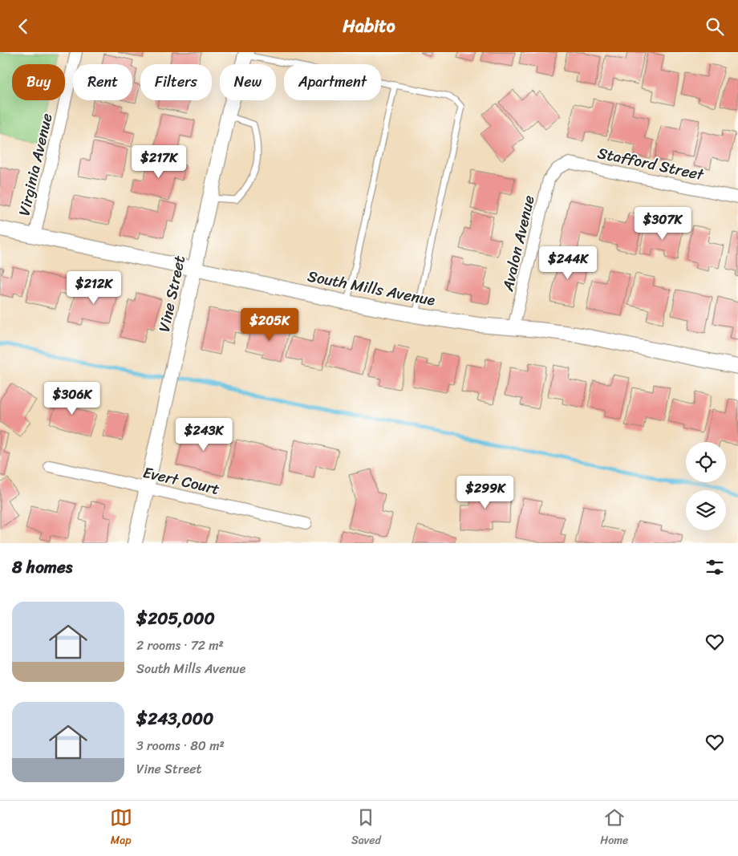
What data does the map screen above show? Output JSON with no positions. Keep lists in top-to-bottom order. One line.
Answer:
{"streets":{"street":["Stafford Street","Virginia Avenue","Avalon Avenue","South Mills Avenue","Vine Street","Evert Court"]},"crossings":[["Stafford Street","Avalon Avenue"],["Virginia Avenue","South Mills Avenue"],["Avalon Avenue","South Mills Avenue"],["South Mills Avenue","Vine Street"],["Vine Street","Evert Court"]],"page":{"header":"Habito","chip":["Buy","Rent","Filters","New","Apartment"],"price":["$217K","$307K","$244K","$212K","$205K","$306K","$243K","$299K"],"heading":"8 homes","list":[{"name":"$205,000","note":"2 rooms · 72 m² · South Mills Avenue"},{"name":"$243,000","note":"3 rooms · 80 m² · Vine Street"}],"tabs":["Map","Saved","Home"]}}
